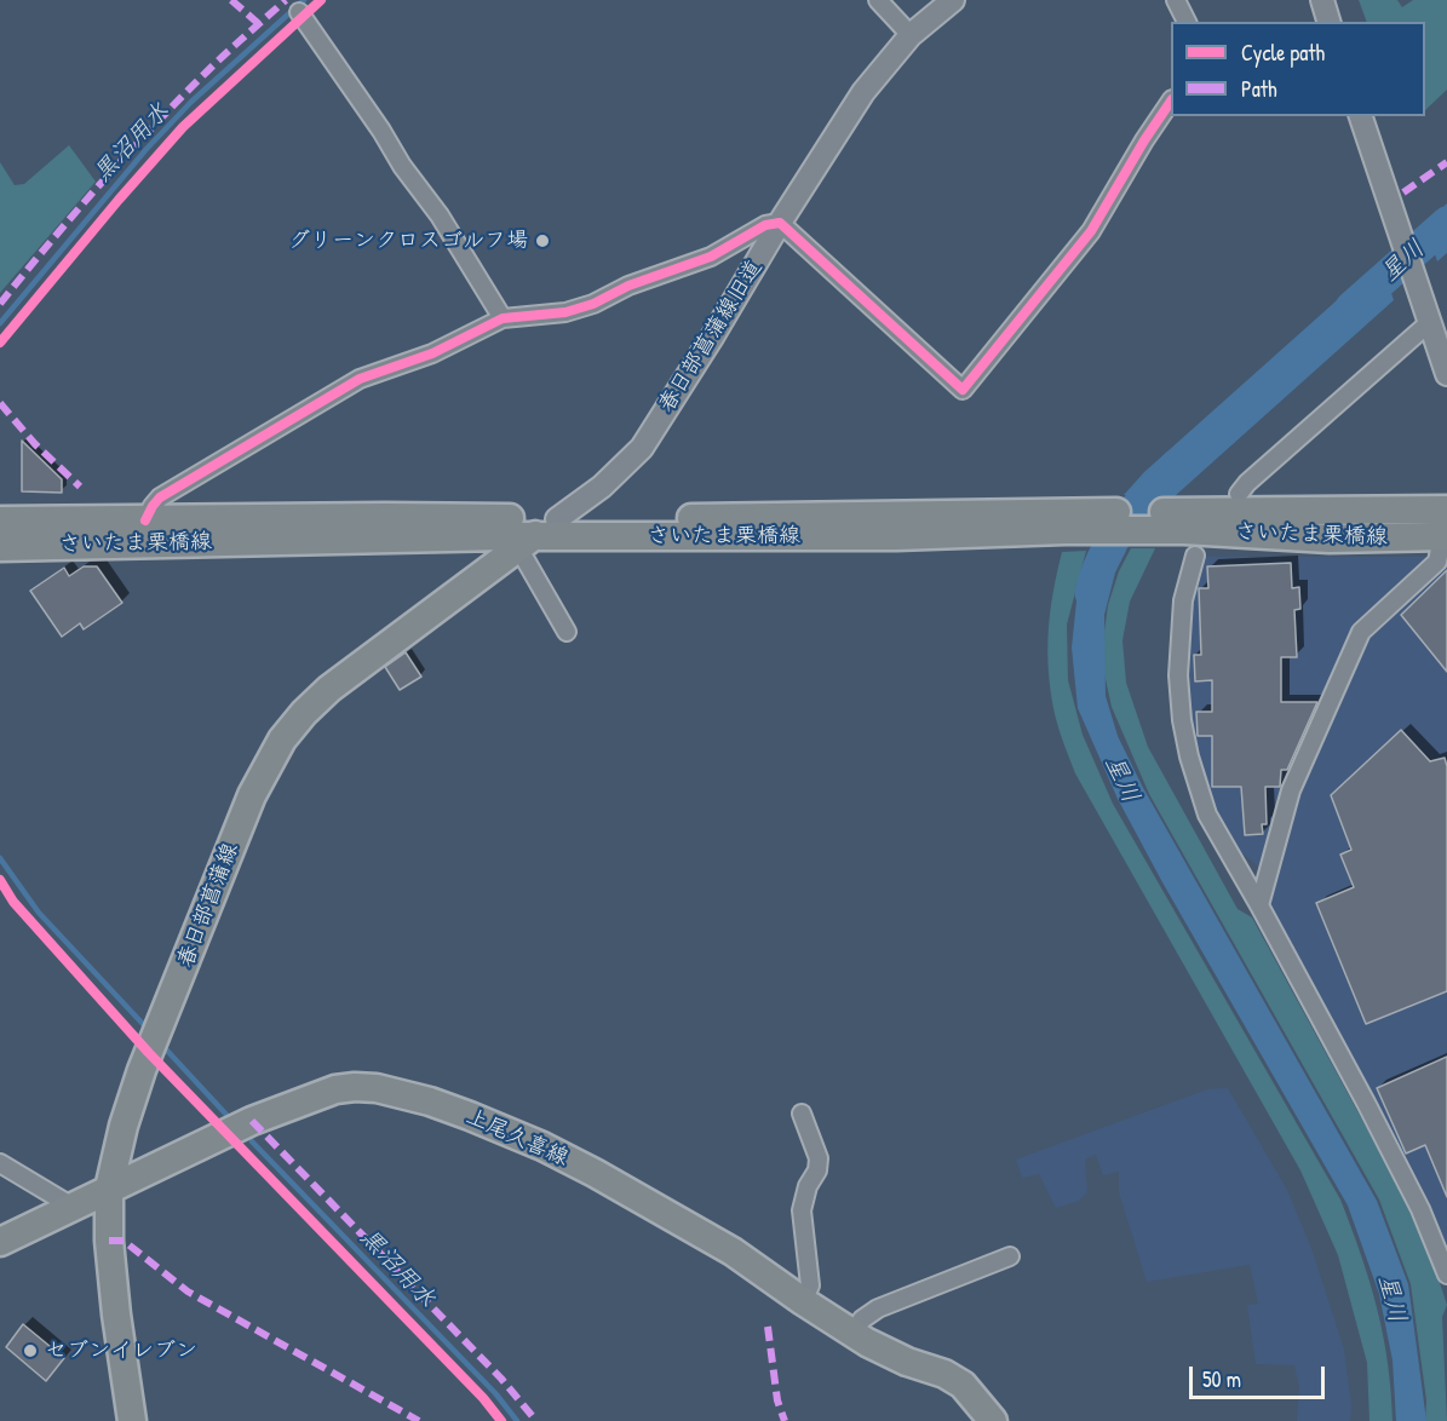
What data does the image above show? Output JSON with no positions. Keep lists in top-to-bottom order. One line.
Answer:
{"streets":{"main road":["さいたま栗橋線","春日部菖蒲線","上尾久喜線"],"street":["春日部菖蒲線旧道"]},"crossings":[["春日部菖蒲線旧道","さいたま栗橋線"],["春日部菖蒲線旧道","春日部菖蒲線"],["さいたま栗橋線","春日部菖蒲線"],["春日部菖蒲線","上尾久喜線"]],"water":["黒沼用水","星川"],"places":["グリーンクロスゴルフ場","セブンイレブン"],"legend":["Cycle path","Path"],"scale_bar":"50 m"}
